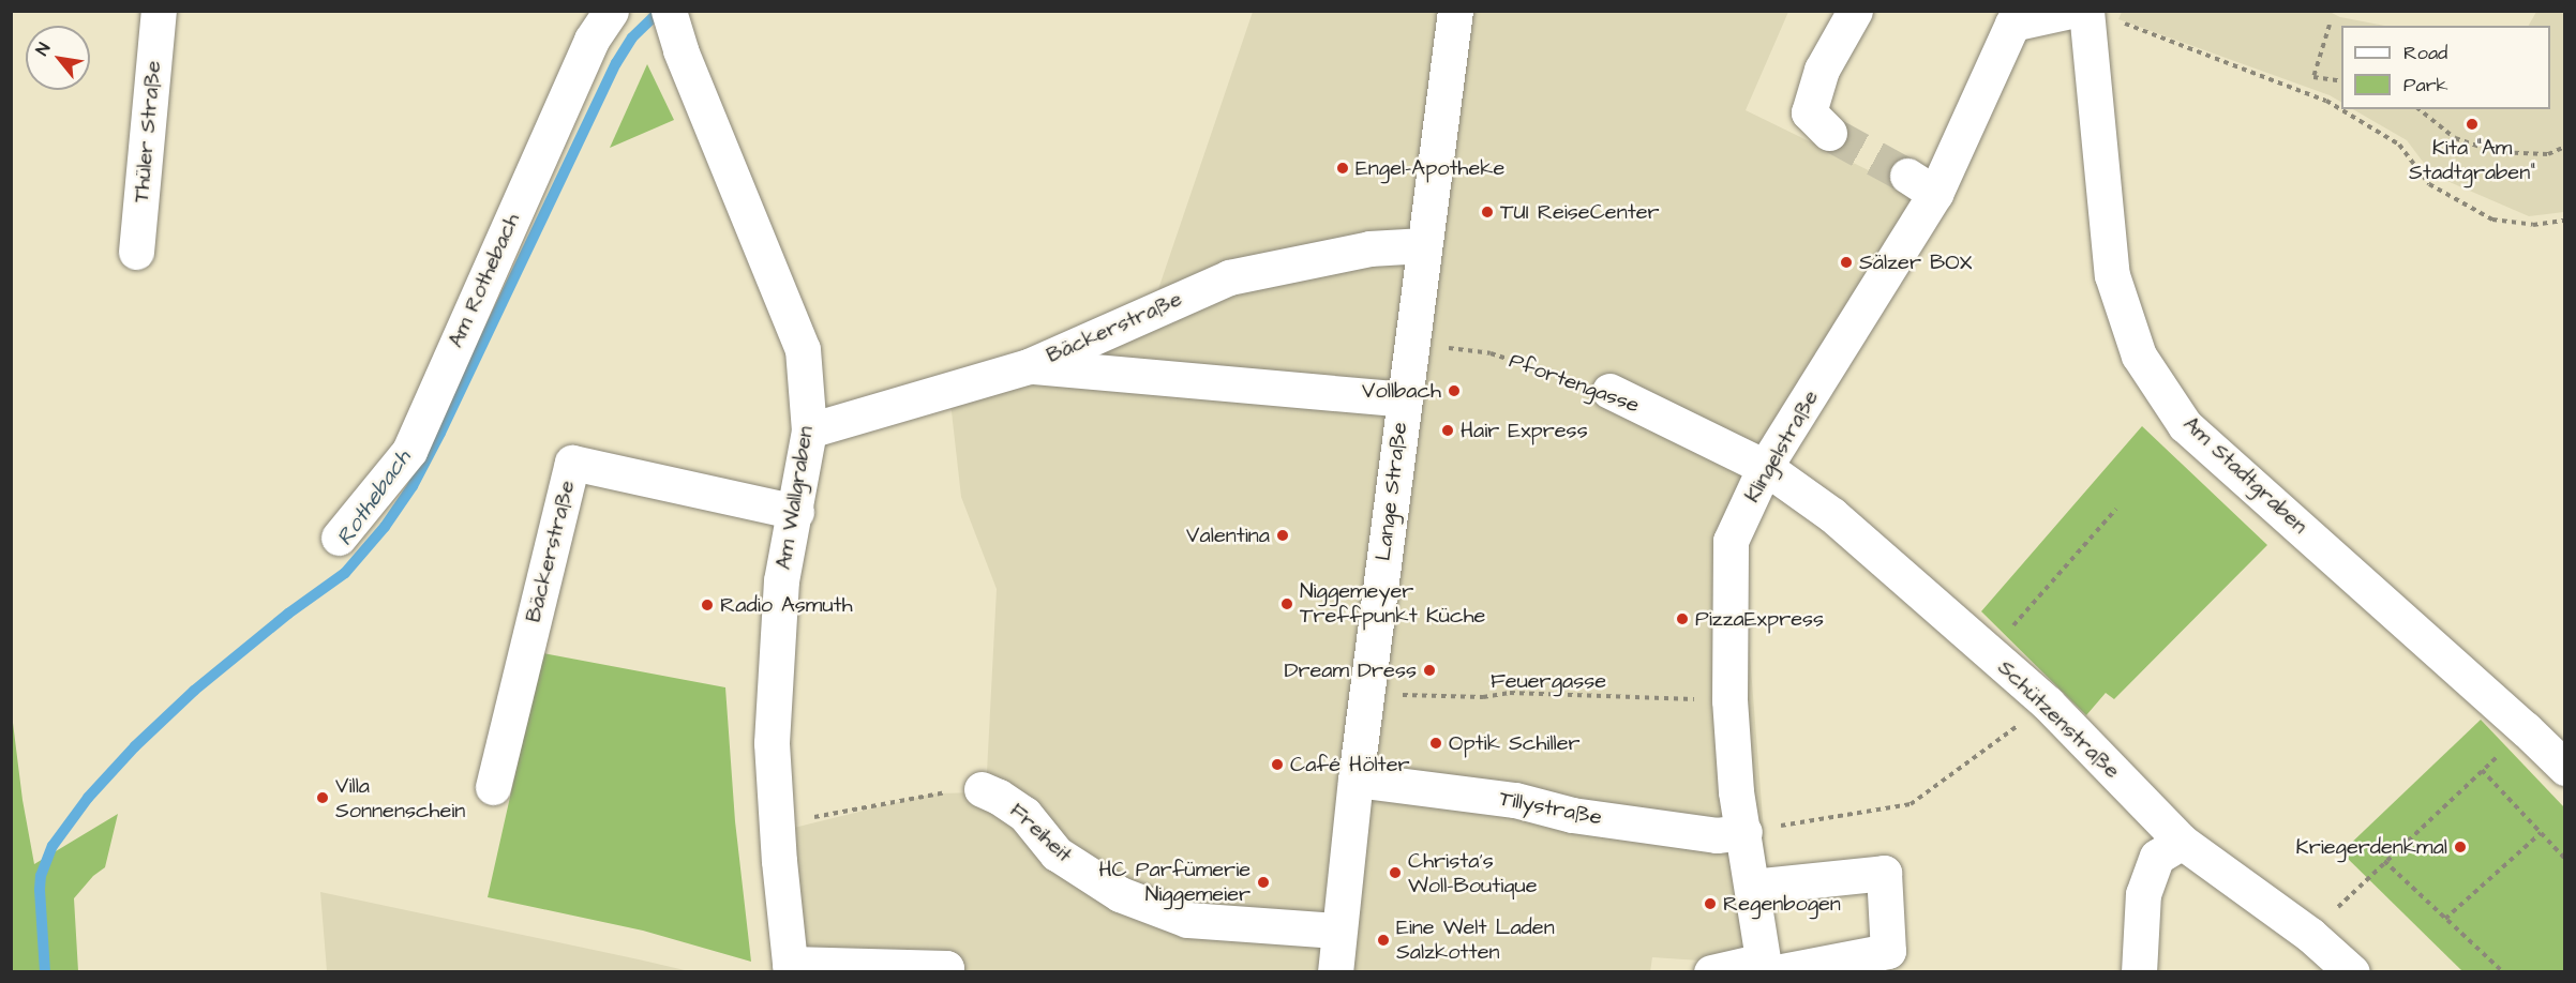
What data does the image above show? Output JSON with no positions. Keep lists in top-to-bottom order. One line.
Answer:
{"streets":{"street":["Thüler Straße","Am Rothebach","Bäckerstraße","Pfortengasse","Klingelstraße","Am Stadtgraben","Lange Straße","Am Wallgraben","Schützenstraße","Tillystraße","Freiheit"],"path":["Feuergasse"]},"crossings":[["Bäckerstraße","Lange Straße"],["Bäckerstraße","Am Wallgraben"],["Pfortengasse","Klingelstraße"],["Pfortengasse","Lange Straße"],["Pfortengasse","Schützenstraße"],["Klingelstraße","Feuergasse"],["Klingelstraße","Schützenstraße"],["Klingelstraße","Tillystraße"],["Lange Straße","Feuergasse"],["Lange Straße","Tillystraße"],["Lange Straße","Freiheit"]],"water":["Rothebach"],"places":["Kita \"Am Stadtgraben\"","Engel-Apotheke","TUI ReiseCenter","Sälzer BOX","Vollbach","Hair Express","Valentina","Niggemeyer Treffpunkt Küche","Radio Asmuth","PizzaExpress","Dream Dress","Optik Schiller","Café Hölter","Villa Sonnenschein","Kriegerdenkmal","Christa's Woll-Boutique","HC Parfümerie Niggemeier","Regenbogen","Eine Welt Laden Salzkotten"],"legend":["Road","Park"],"north":"top left"}
